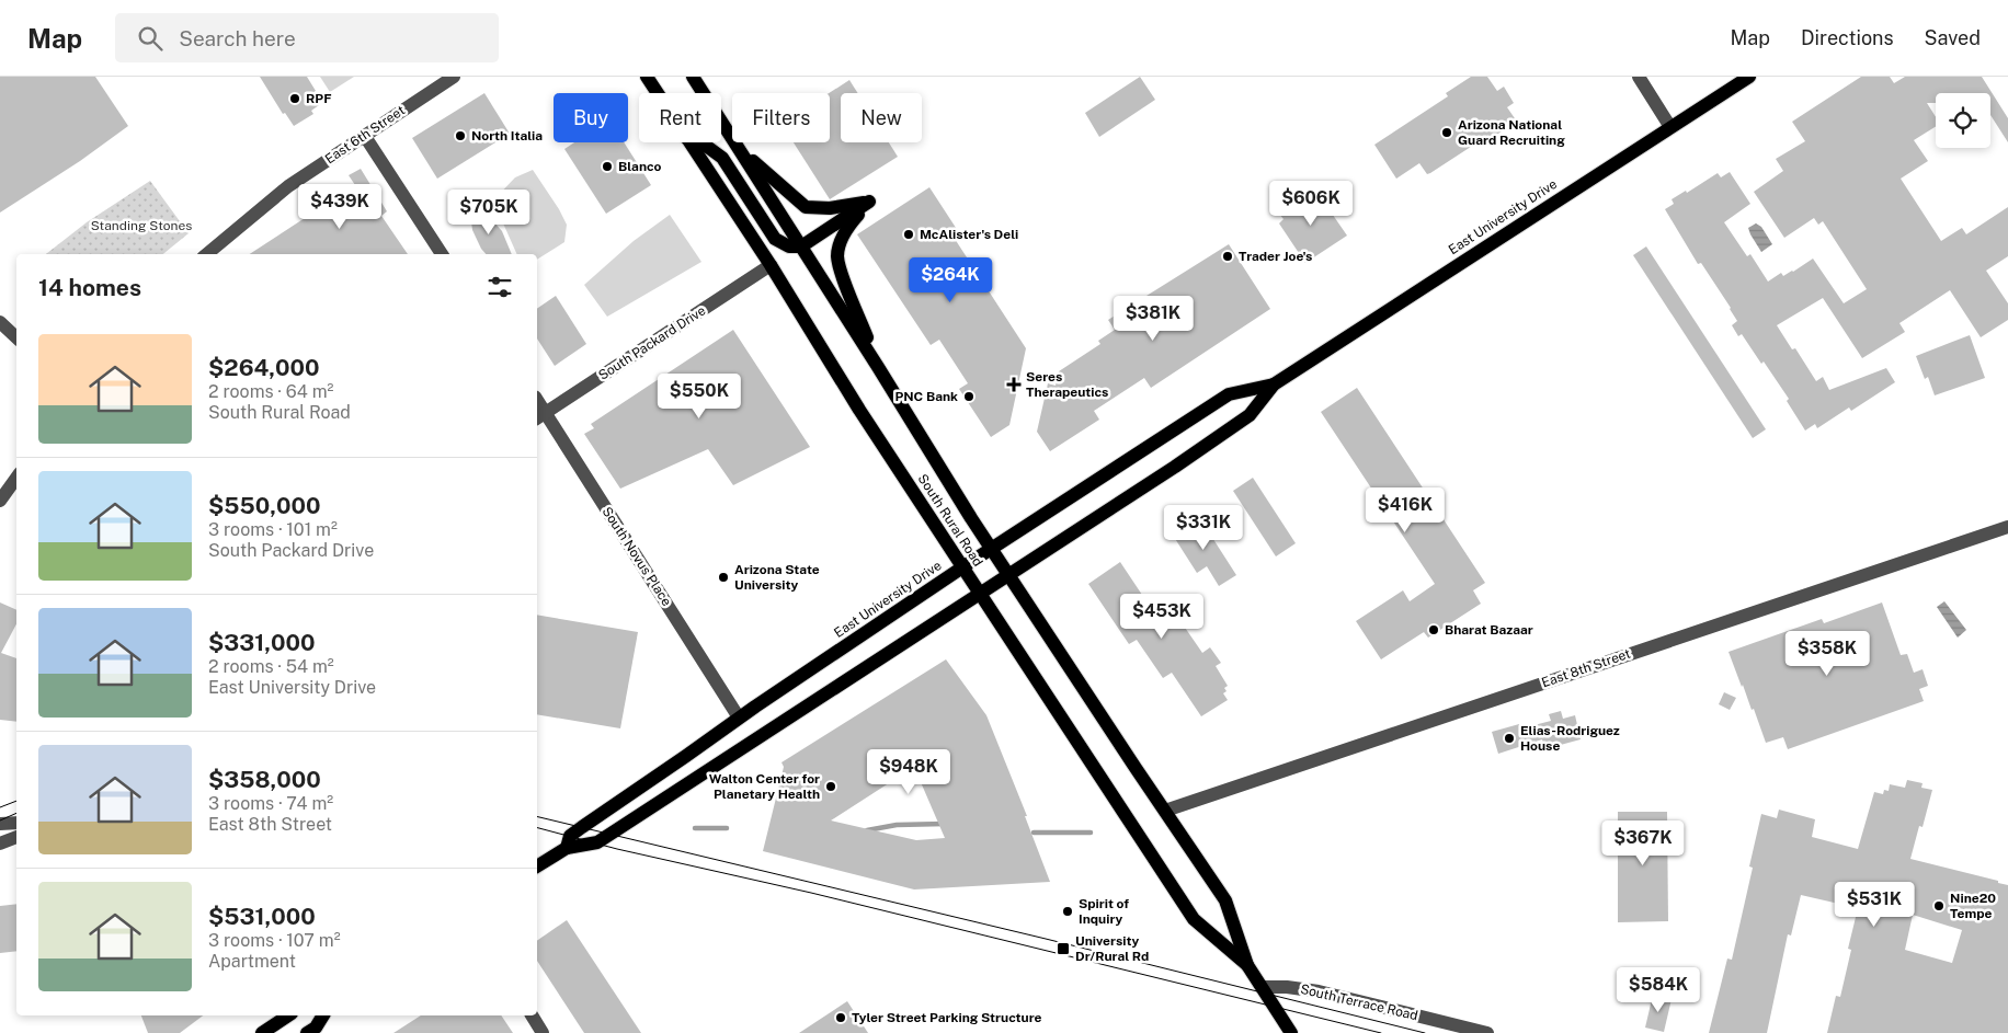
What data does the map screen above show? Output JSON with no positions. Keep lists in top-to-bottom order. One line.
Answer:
{"streets":{"main road":["East University Drive","South Rural Road"],"street":["East 6th Street","South Packard Drive","South Novus Place","East 8th Street","South Terrace Road"]},"crossings":[["East University Drive","South Rural Road"],["East University Drive","South Novus Place"],["South Packard Drive","South Rural Road"],["South Packard Drive","South Novus Place"],["South Rural Road","East 8th Street"],["South Rural Road","South Terrace Road"]],"parks":["Standing Stones"],"places":{"other":["RPF","Arizona National Guard Recruiting","North Italia","Blanco","McAlister's Deli","Trader Joe's","PNC Bank","Arizona State University","Bharat Bazaar","Elias-Rodriguez House","Walton Center for Planetary Health","Nine20 Tempe","Spirit of Inquiry","Tyler Street Parking Structure"],"health":["Seres Therapeutics"],"transit":["University Dr/Rural Rd"]},"page":{"header":"Map","search":"Search here","nav":["Map","Directions","Saved"],"chip":["Buy","Rent","Filters","New"],"price":["$606K","$439K","$705K","$264K","$381K","$550K","$416K","$331K","$453K","$358K","$948K","$367K","$531K","$584K"],"heading":"14 homes","list":[{"name":"$264,000","note":"2 rooms · 64 m² · South Rural Road"},{"name":"$550,000","note":"3 rooms · 101 m² · South Packard Drive"},{"name":"$331,000","note":"2 rooms · 54 m² · East University Drive"},{"name":"$358,000","note":"3 rooms · 74 m² · East 8th Street"},{"name":"$531,000","note":"3 rooms · 107 m² · Apartment"}]}}
